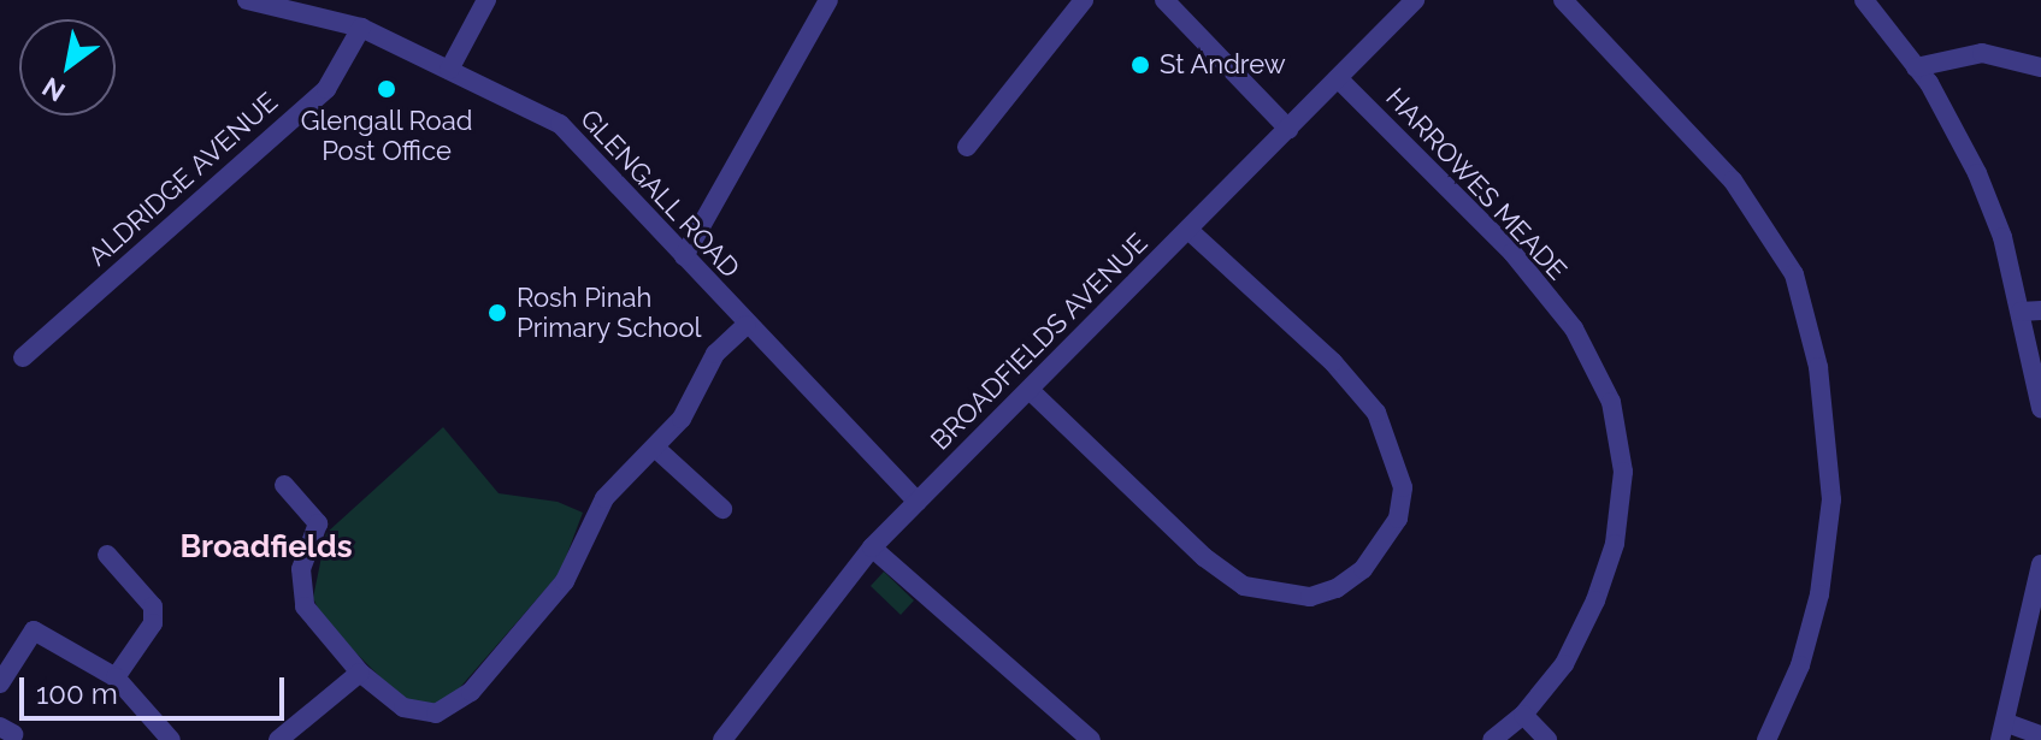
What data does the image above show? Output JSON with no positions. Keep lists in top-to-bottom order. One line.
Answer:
{"streets":{"street":["ALDRIDGE AVENUE","HARROWES MEADE","GLENGALL ROAD","BROADFIELDS AVENUE"]},"crossings":[["ALDRIDGE AVENUE","GLENGALL ROAD"],["HARROWES MEADE","BROADFIELDS AVENUE"],["GLENGALL ROAD","BROADFIELDS AVENUE"]],"districts":["Broadfields"],"places":["St Andrew","Glengall Road Post Office","Rosh Pinah Primary School"],"scale_bar":"100 m","north":"bottom left"}
